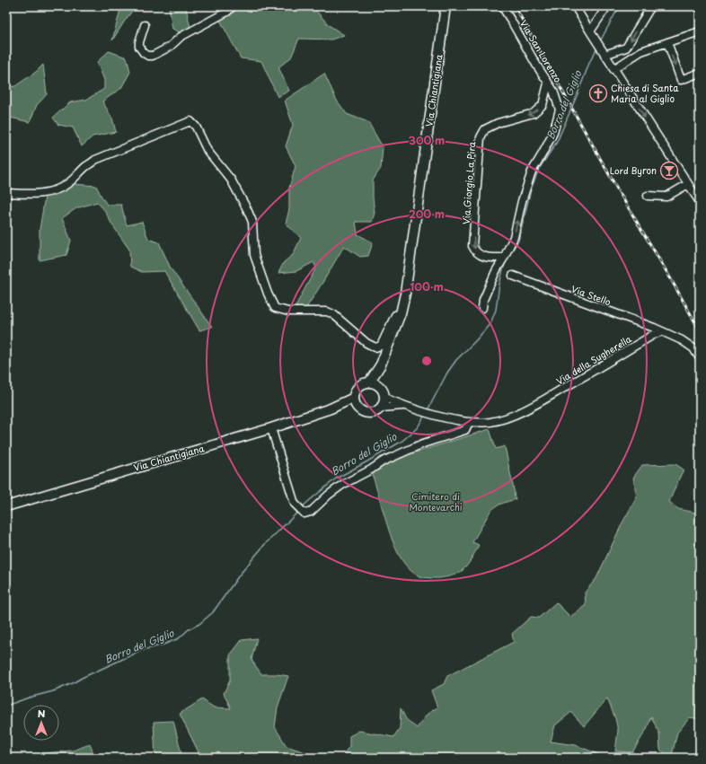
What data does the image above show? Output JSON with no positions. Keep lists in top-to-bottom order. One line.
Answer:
{"streets":{"main road":["Via Chiantigiana"],"street":["Via San Lorenzo","Via Giorgio La Pira","Via Stello","Via della Sugherella"]},"crossings":[["Via San Lorenzo","Via Giorgio La Pira"],["Via Stello","Via della Sugherella"]],"one_way":["Via San Lorenzo"],"water":["Borro del Giglio"],"parks":["Cimitero di Montevarchi"],"places":{"church":["Chiesa di Santa Maria al Giglio"],"bar":["Lord Byron"]},"north":"top","rings":["300 m","200 m","100 m"]}
